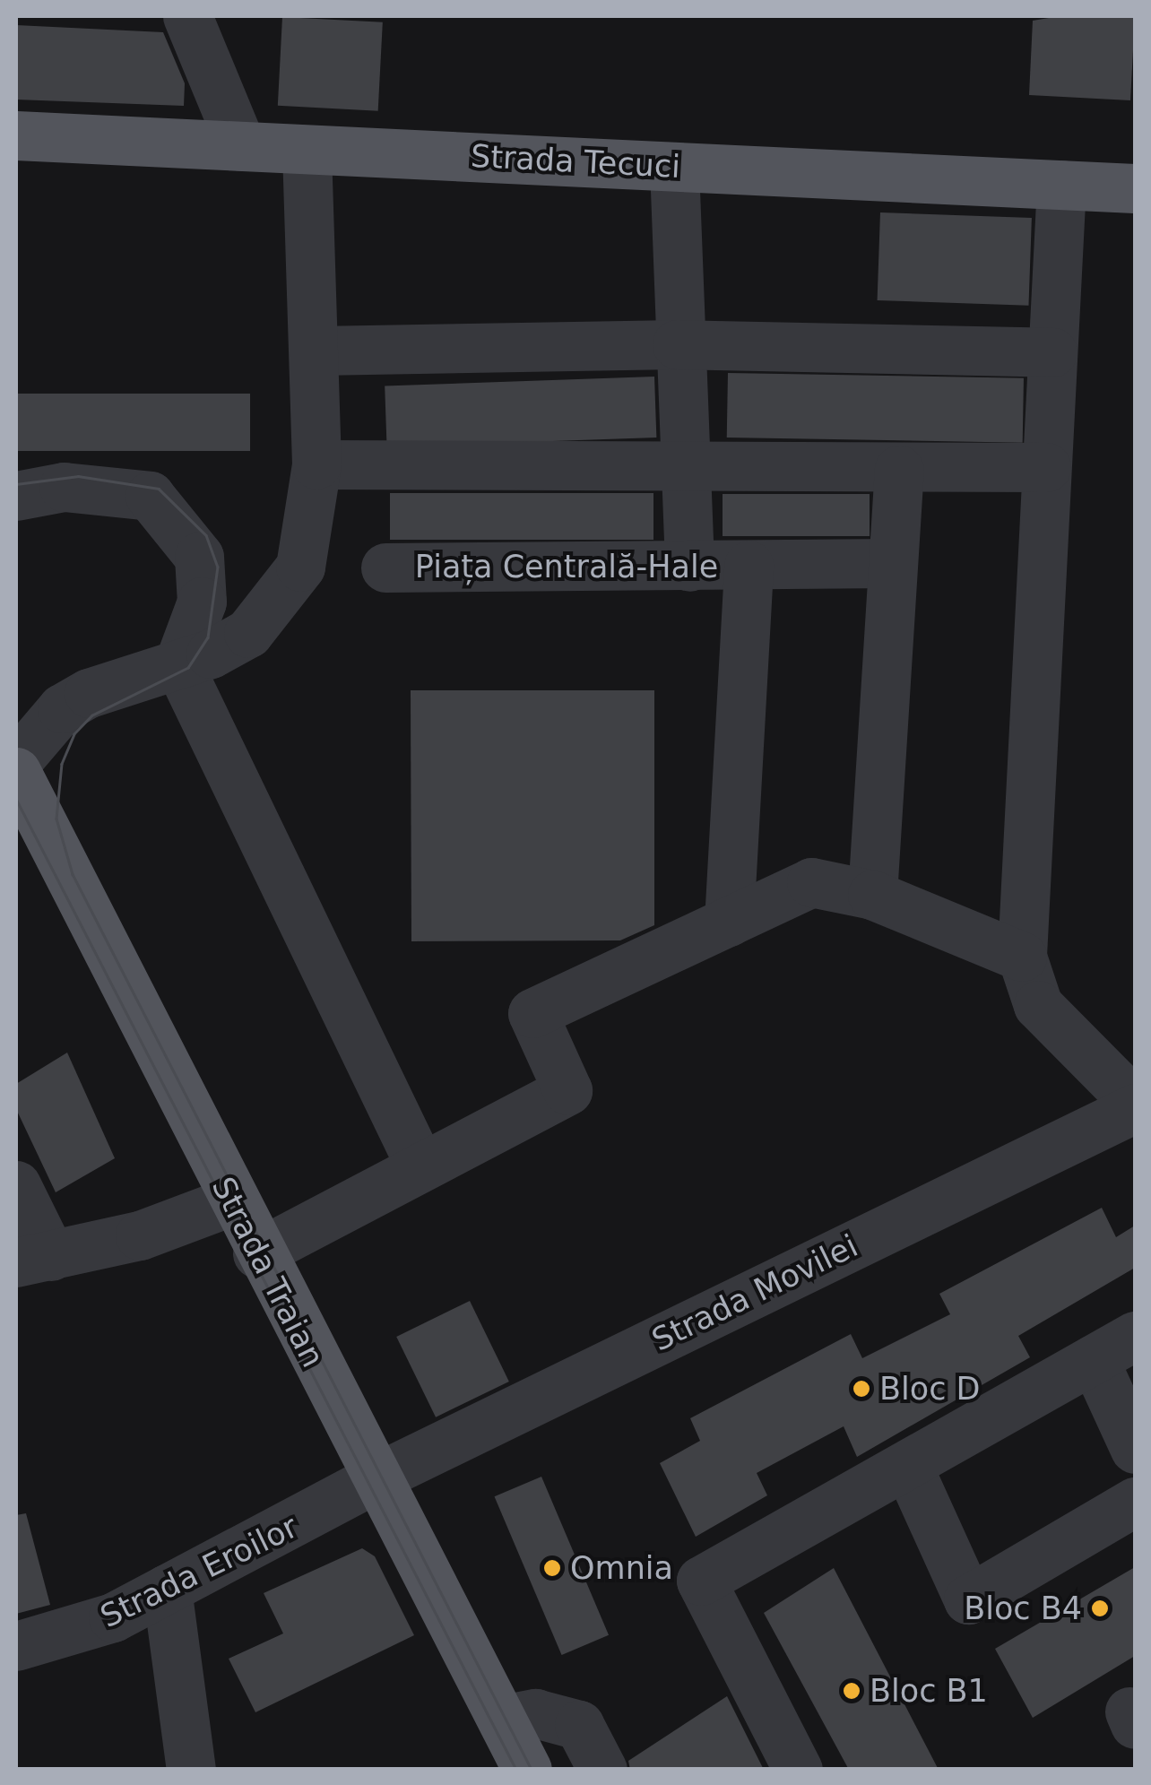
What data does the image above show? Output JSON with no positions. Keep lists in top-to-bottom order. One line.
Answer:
{"streets":{"main road":["Strada Tecuci","Strada Traian"],"street":["Piața Centrală-Hale","Strada Movilei","Strada Eroilor"]},"crossings":[["Strada Traian","Strada Movilei"],["Strada Traian","Strada Eroilor"],["Strada Movilei","Strada Eroilor"]],"places":["Bloc D","Omnia","Bloc B4","Bloc B1"]}
